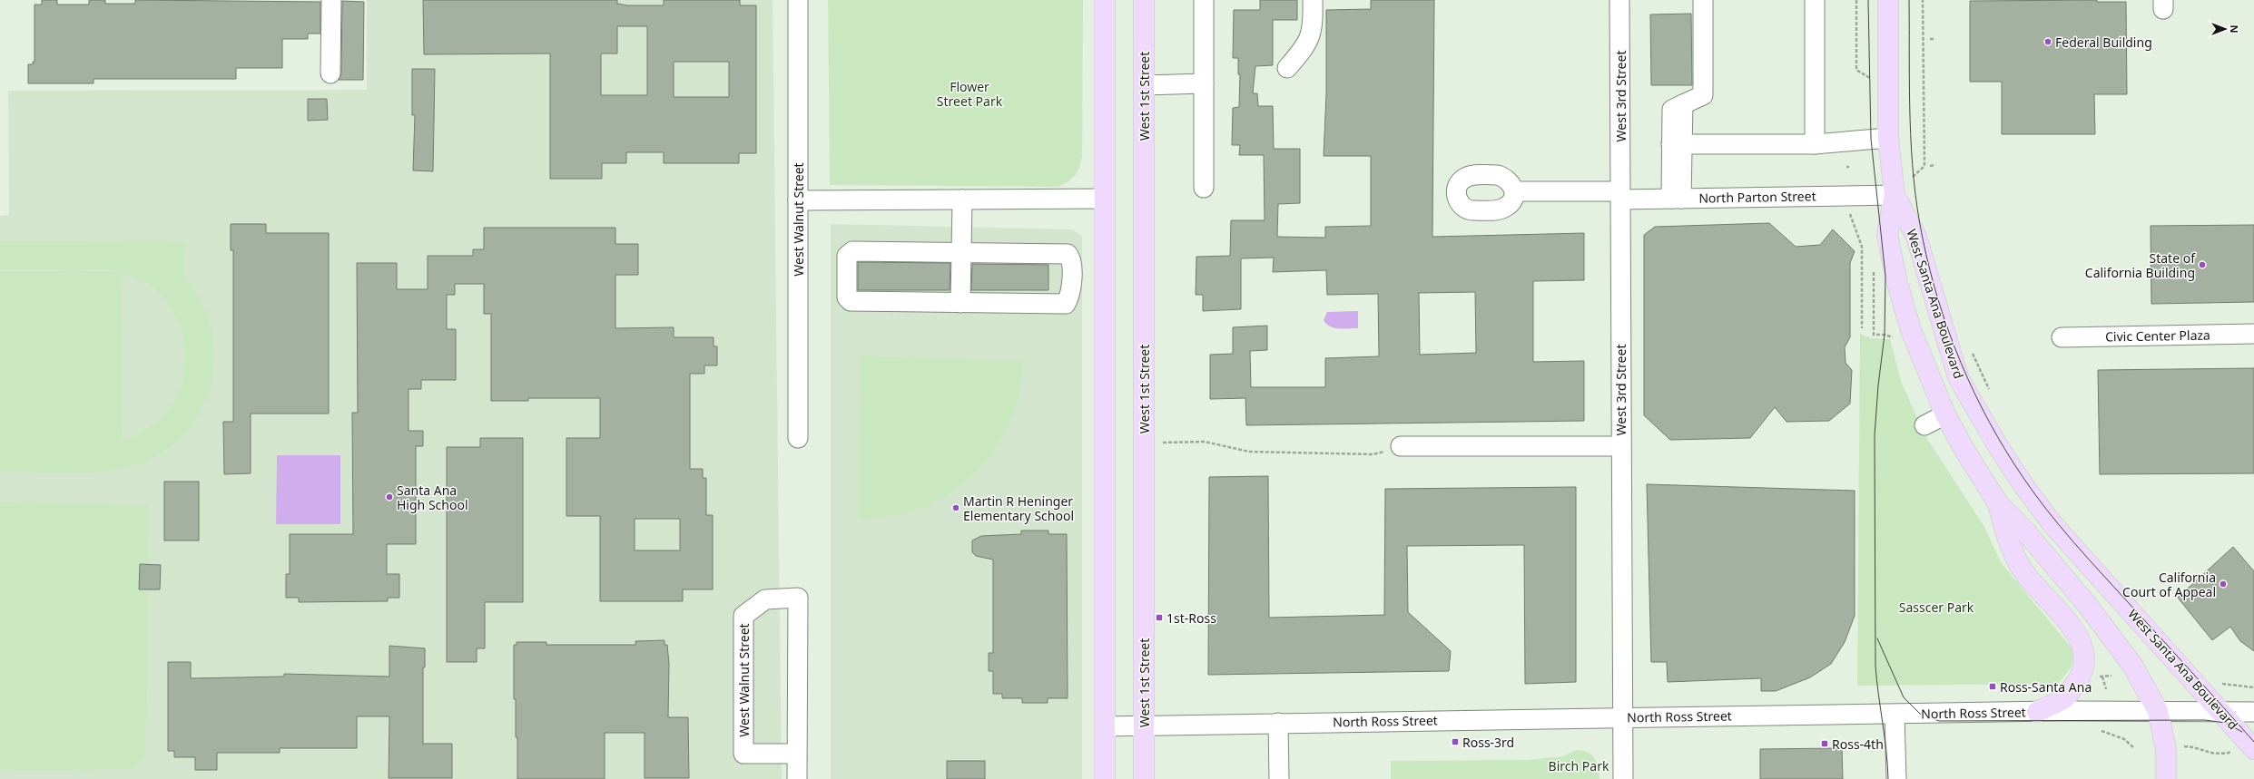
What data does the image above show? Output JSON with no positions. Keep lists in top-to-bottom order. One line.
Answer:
{"streets":{"main road":["West 1st Street","West Santa Ana Boulevard"],"street":["West 3rd Street","North Parton Street","West Walnut Street","Civic Center Plaza","North Ross Street"]},"crossings":[["West 1st Street","North Ross Street"],["West 3rd Street","North Parton Street"],["West 3rd Street","North Ross Street"],["North Parton Street","West Santa Ana Boulevard"],["West Santa Ana Boulevard","North Ross Street"]],"parks":["Flower Street Park","Sasscer Park","Birch Park"],"places":{"other":["Federal Building","State of California Building","Santa Ana High School","Martin R Heninger Elementary School","California Court of Appeal"],"transit":["1st-Ross","Ross-Santa Ana","Ross-3rd","Ross-4th"]},"north":"right"}
